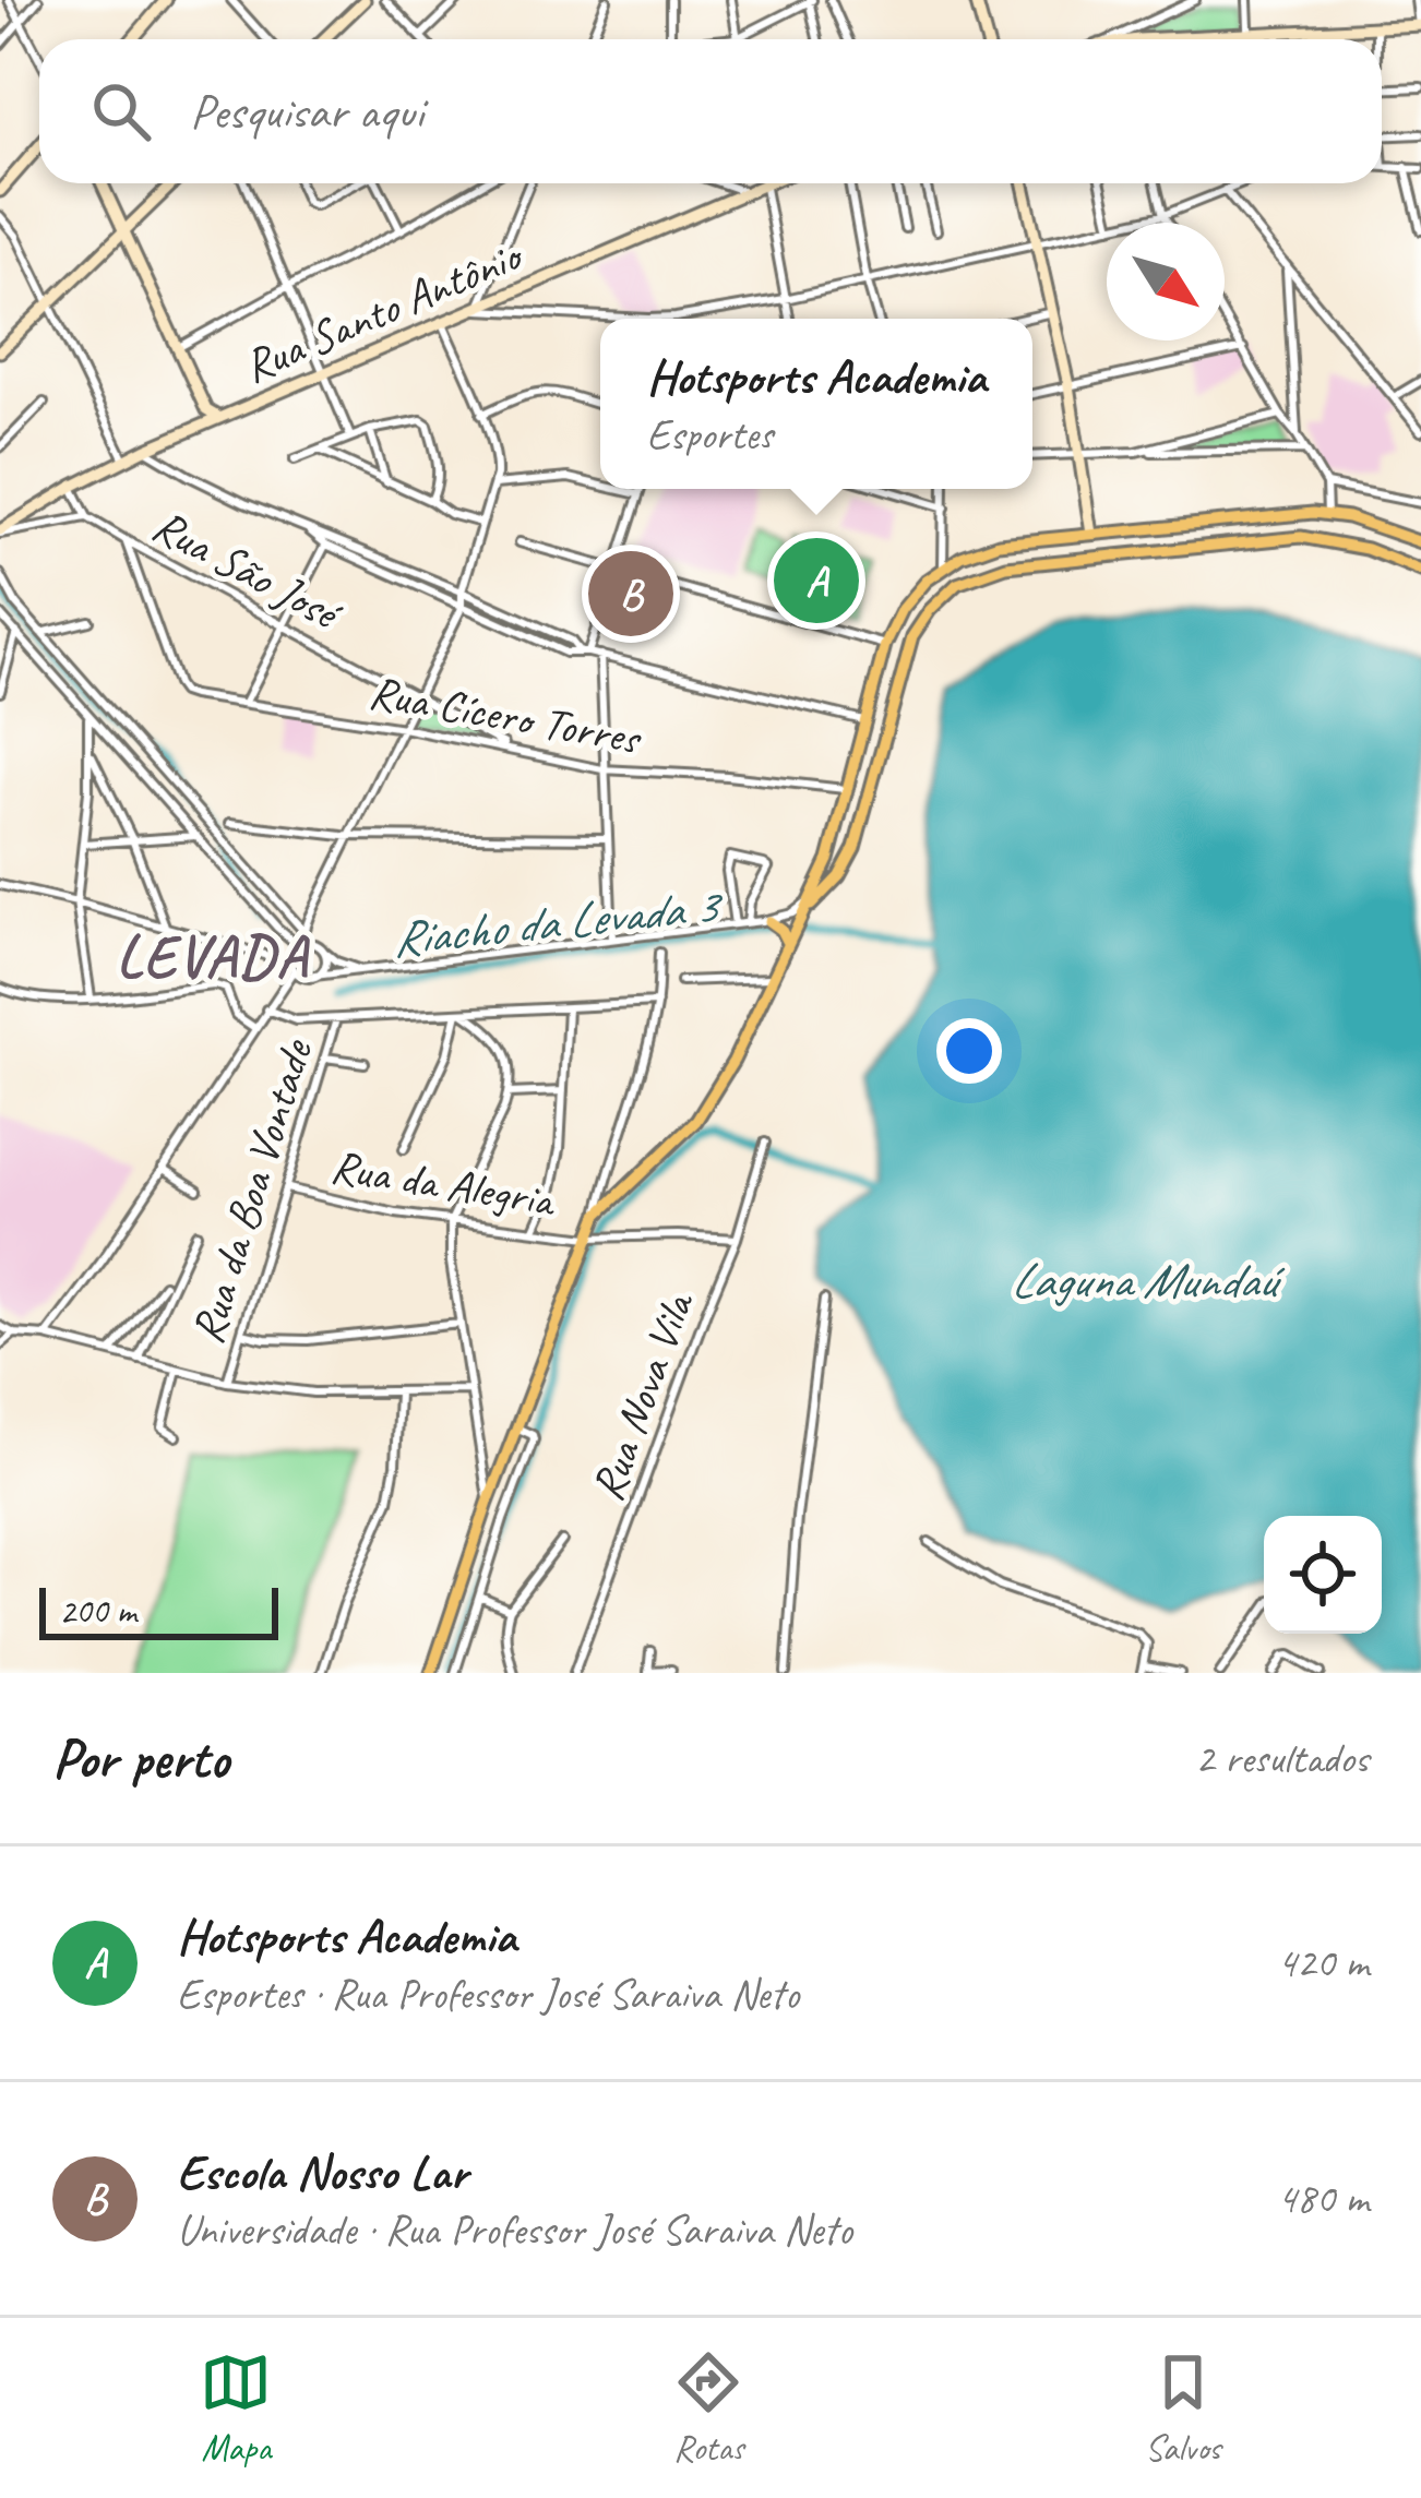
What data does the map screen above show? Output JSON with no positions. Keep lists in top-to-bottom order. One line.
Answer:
{"streets":{"street":["Rua Santo Antônio","Rua São José","Rua Cícero Torres","Rua da Alegria","Rua da Boa Vontade","Rua Nova Vila"]},"crossings":[["Rua Santo Antônio","Rua São José"],["Rua São José","Rua Cícero Torres"],["Rua da Alegria","Rua da Boa Vontade"],["Rua da Alegria","Rua Nova Vila"]],"districts":["LEVADA"],"water":["Riacho da Levada 3","Laguna Mundaú"],"scale_bar":"200 m","north":"bottom right","page":{"search":"Pesquisar aqui","popup":["Hotsports Academia","Esportes"],"pins":["A","B"],"scale":"200 m","heading":["Por perto","2 resultados"],"list":[{"mark":"A","name":"Hotsports Academia","note":"Esportes · Rua Professor José Saraiva Neto","value":"420 m"},{"mark":"B","name":"Escola Nosso Lar","note":"Universidade · Rua Professor José Saraiva Neto","value":"480 m"}],"nav":["Mapa","Rotas","Salvos"]}}
